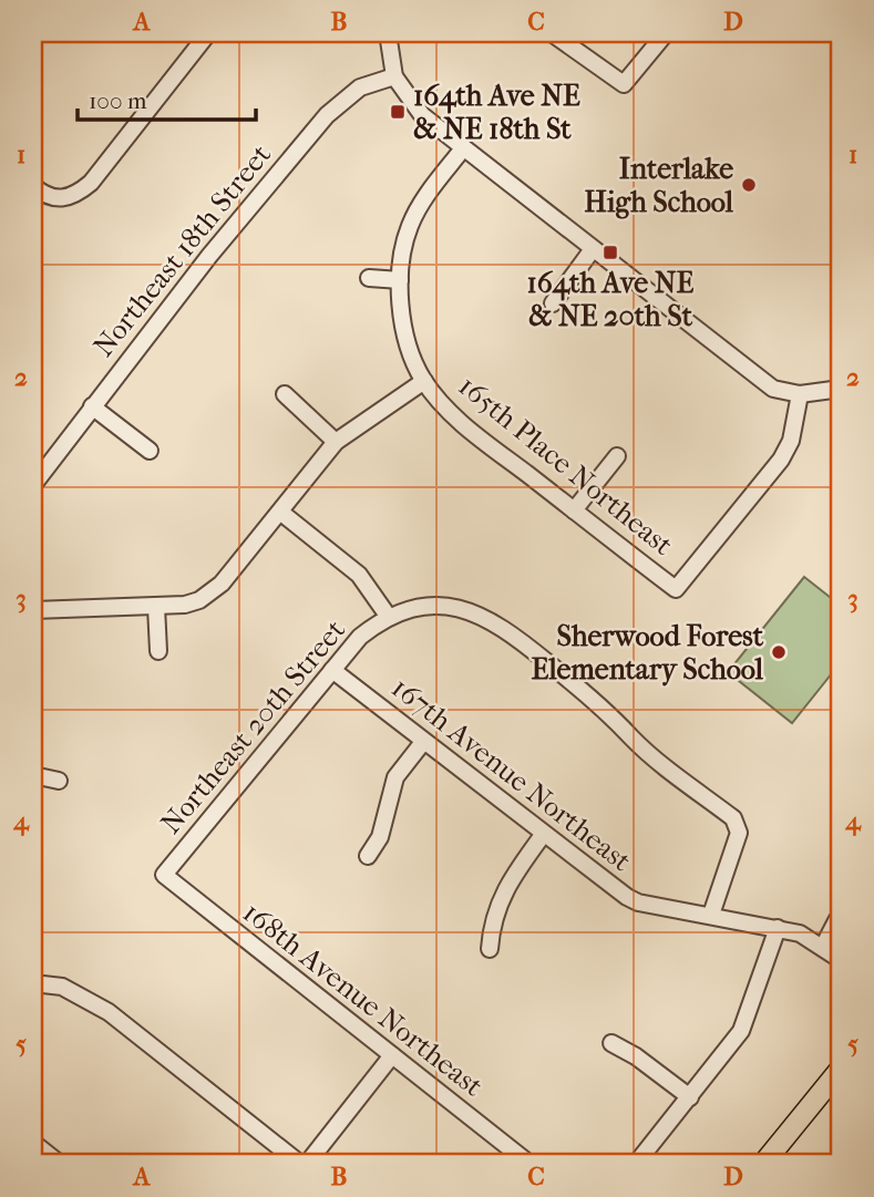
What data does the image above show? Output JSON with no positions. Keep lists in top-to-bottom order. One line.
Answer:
{"streets":{"street":["Northeast 18th Street","165th Place Northeast","Northeast 20th Street","167th Avenue Northeast","168th Avenue Northeast"]},"crossings":[["Northeast 20th Street","167th Avenue Northeast"],["Northeast 20th Street","168th Avenue Northeast"]],"places":{"transit":["164th Ave NE & NE 18th St","164th Ave NE & NE 20th St"],"other":["Interlake High School","Sherwood Forest Elementary School"]},"scale_bar":"100 m","grid":{"columns":["A","B","C","D"],"rows":["1","2","3","4","5"]}}
